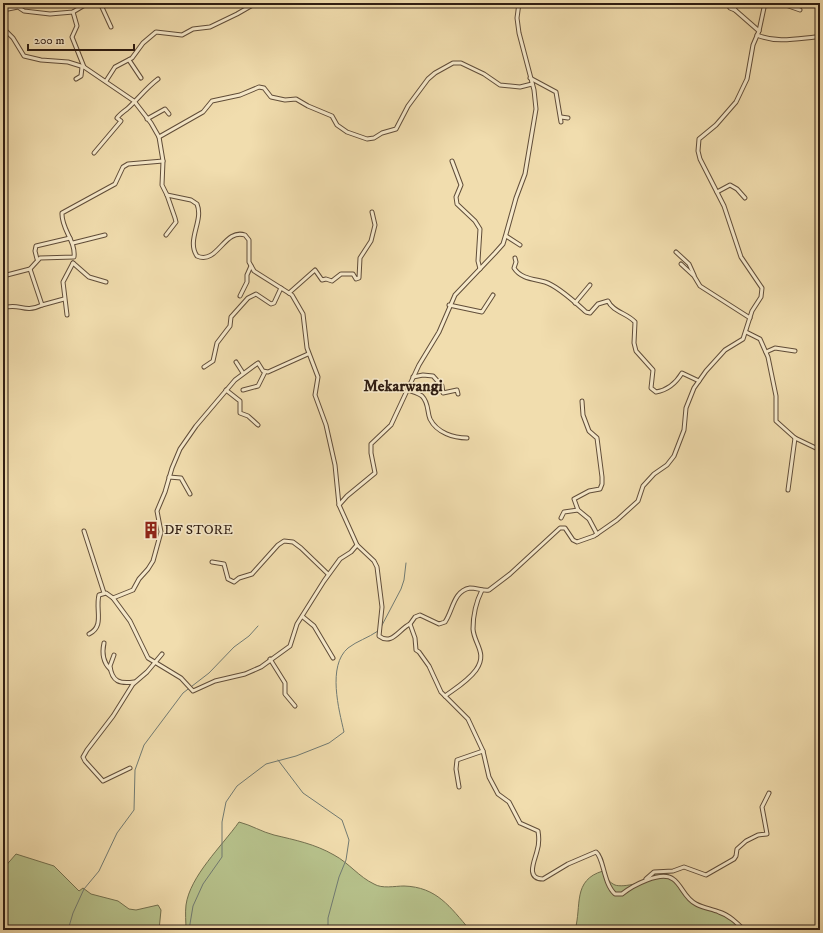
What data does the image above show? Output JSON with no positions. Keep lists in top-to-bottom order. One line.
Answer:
{"districts":["Mekarwangi"],"places":{"building":["DF STORE"]},"scale_bar":"200 m"}
